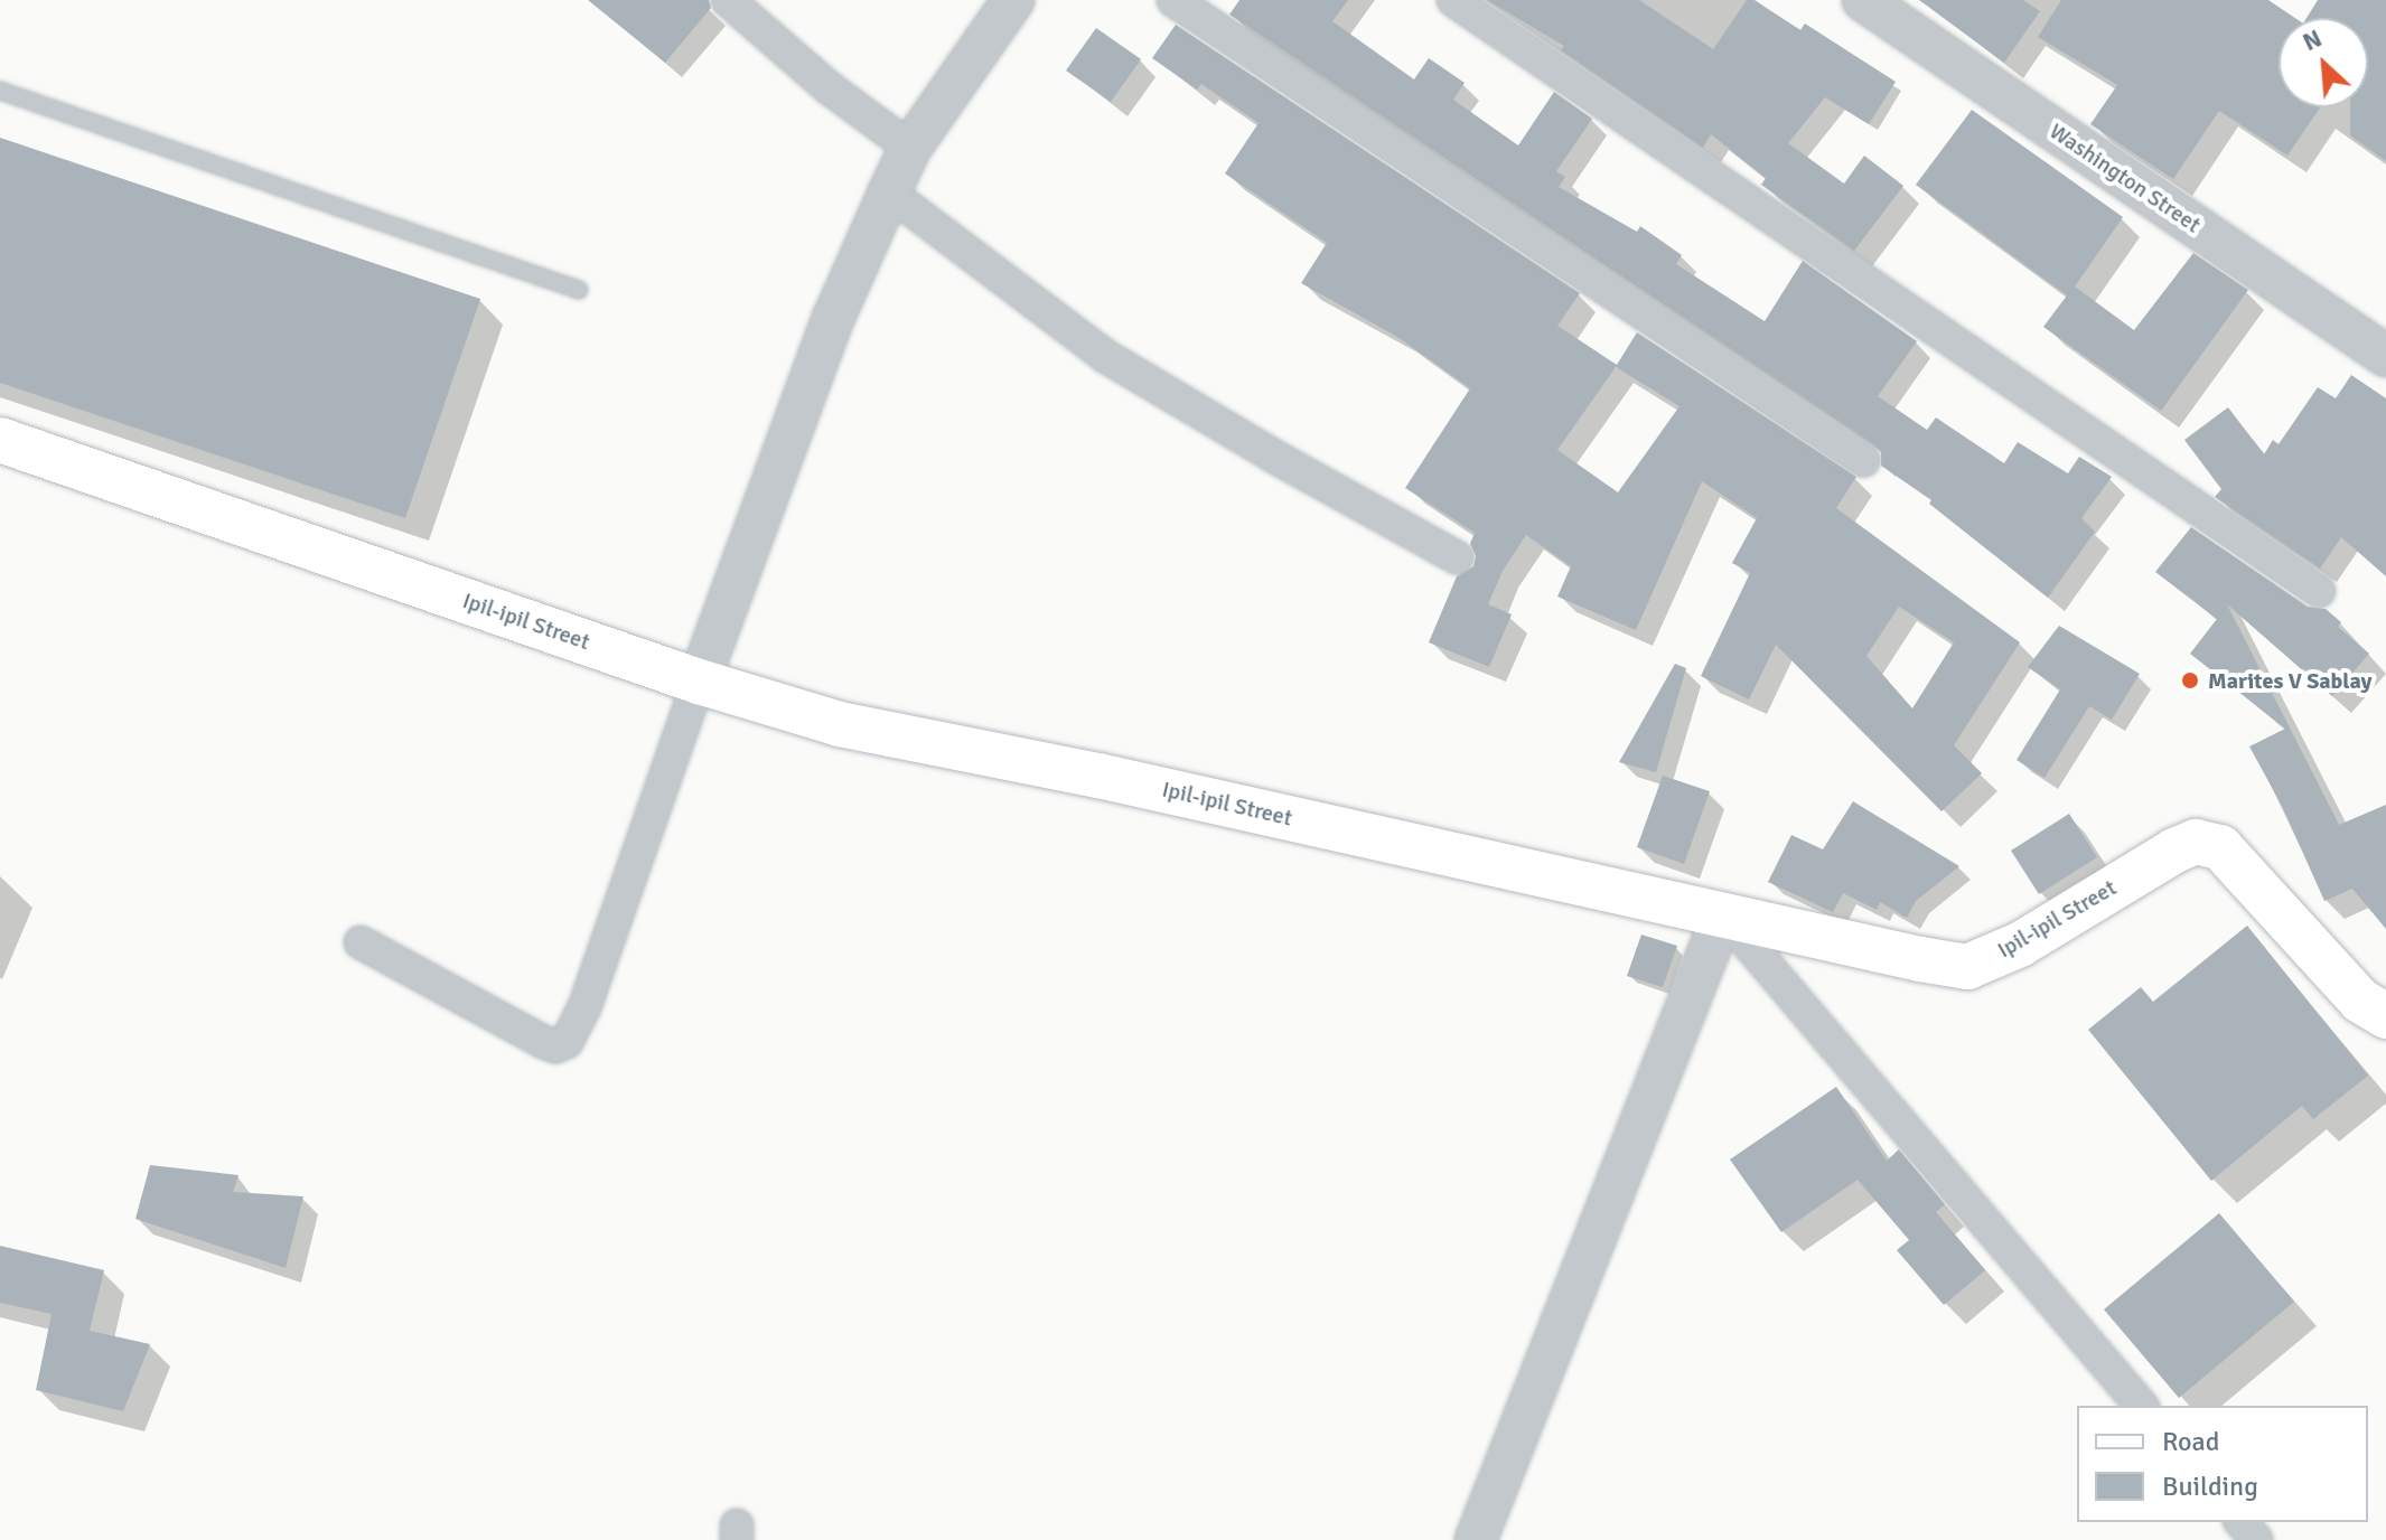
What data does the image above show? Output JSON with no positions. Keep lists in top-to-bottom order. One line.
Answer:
{"streets":{"main road":["Ipil-ipil Street"],"street":["Washington Street"]},"places":["Marites V Sablay"],"legend":["Road","Building"],"north":"top left"}
